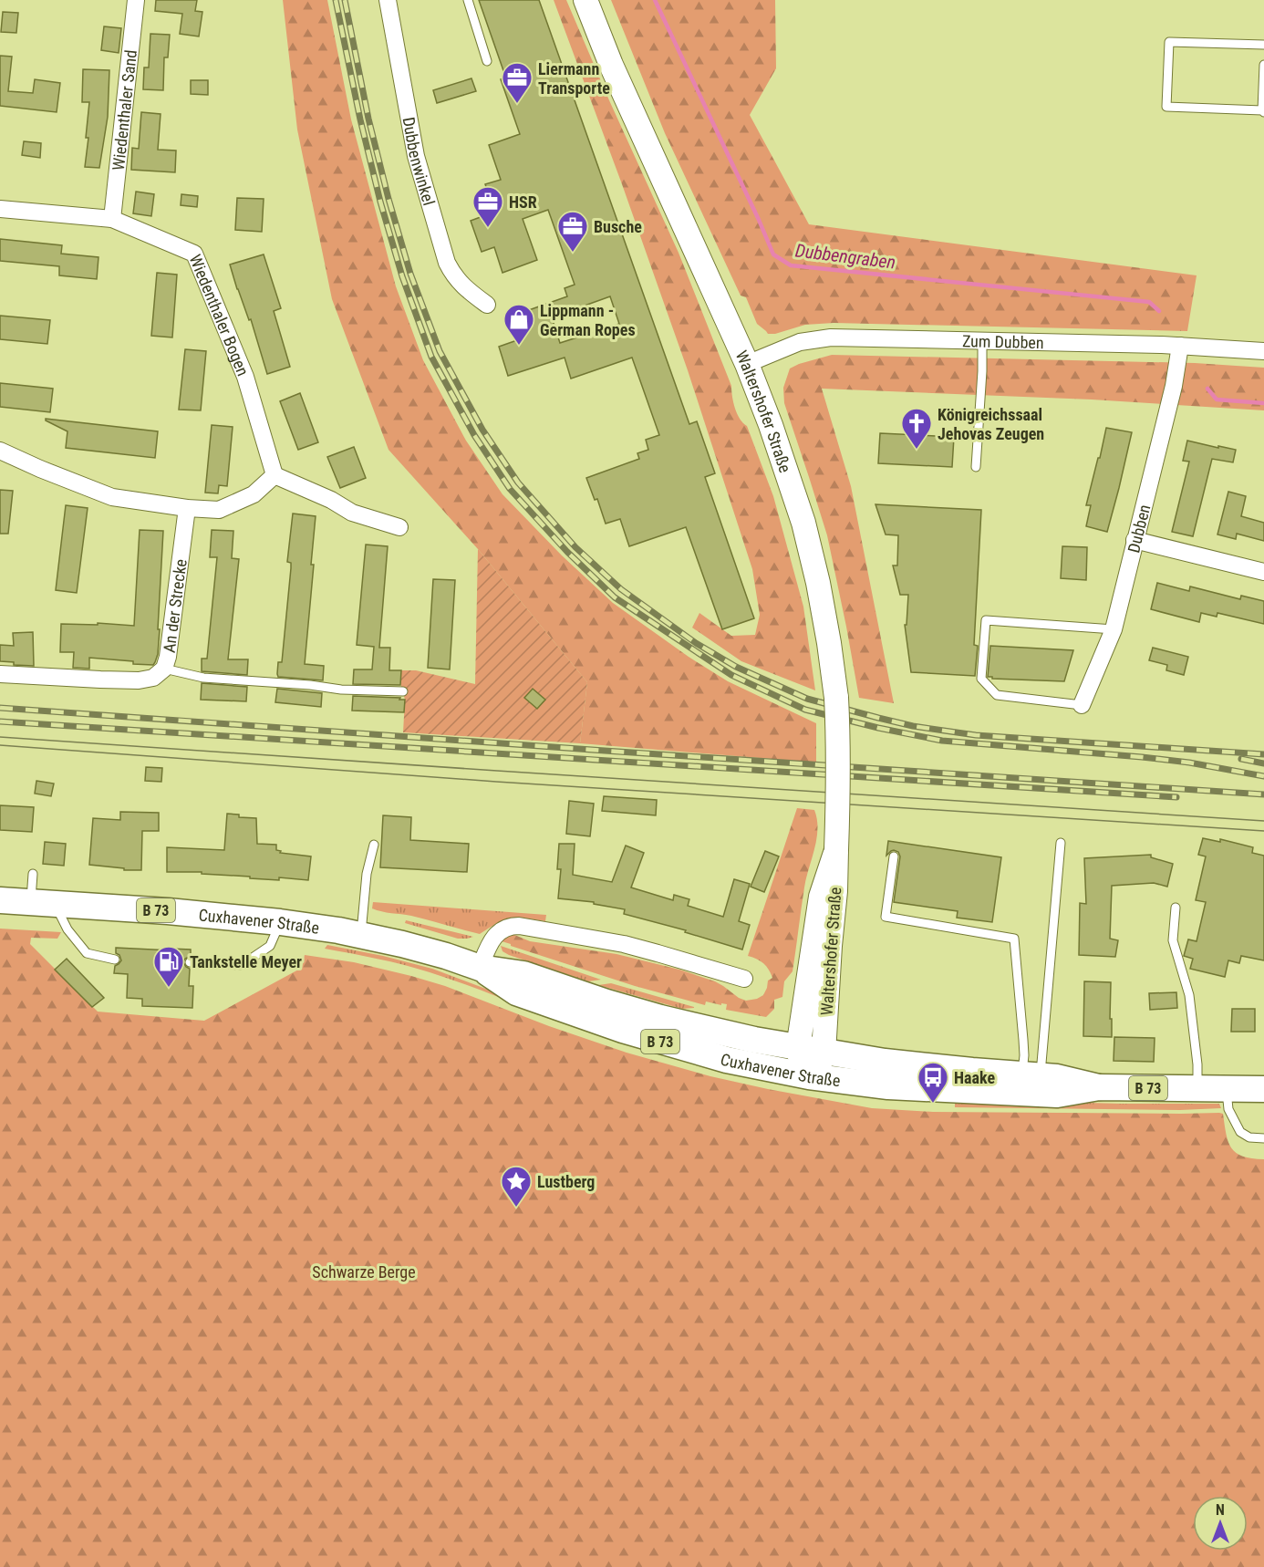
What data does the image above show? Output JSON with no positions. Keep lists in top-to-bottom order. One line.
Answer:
{"streets":{"main road":["Waltershofer Straße","B 73","Cuxhavener Straße"],"street":["Wiedenthaler Sand","Dubbenwinkel","Wiedenthaler Bogen","Zum Dubben","Dubben","An der Strecke"]},"crossings":[["Wiedenthaler Sand","Wiedenthaler Bogen"],["Zum Dubben","Waltershofer Straße"],["Zum Dubben","Dubben"],["Waltershofer Straße","Cuxhavener Straße"]],"water":["Dubbengraben"],"parks":["Schwarze Berge"],"places":{"office":["Liermann Transporte","HSR","Busche"],"shop":["Lippmann - German Ropes"],"church":["Königreichssaal Jehovas Zeugen"],"fuel station":["Tankstelle Meyer"],"bus stop":["Haake"],"place":["Lustberg"]},"north":"top"}
